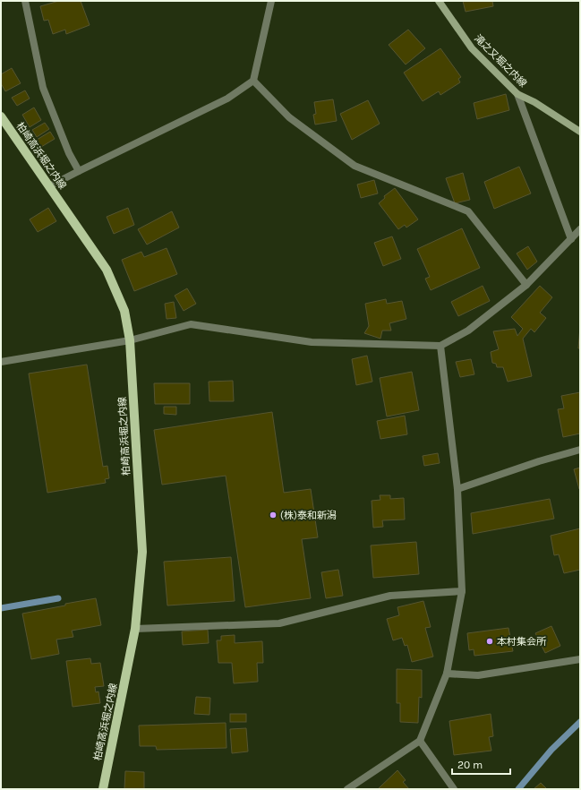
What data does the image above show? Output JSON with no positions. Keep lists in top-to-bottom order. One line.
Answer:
{"streets":{"main road":["滝之又堀之内線","柏崎高浜堀之内線"]},"places":["(株)泰和新潟","本村集会所"],"scale_bar":"20 m"}
